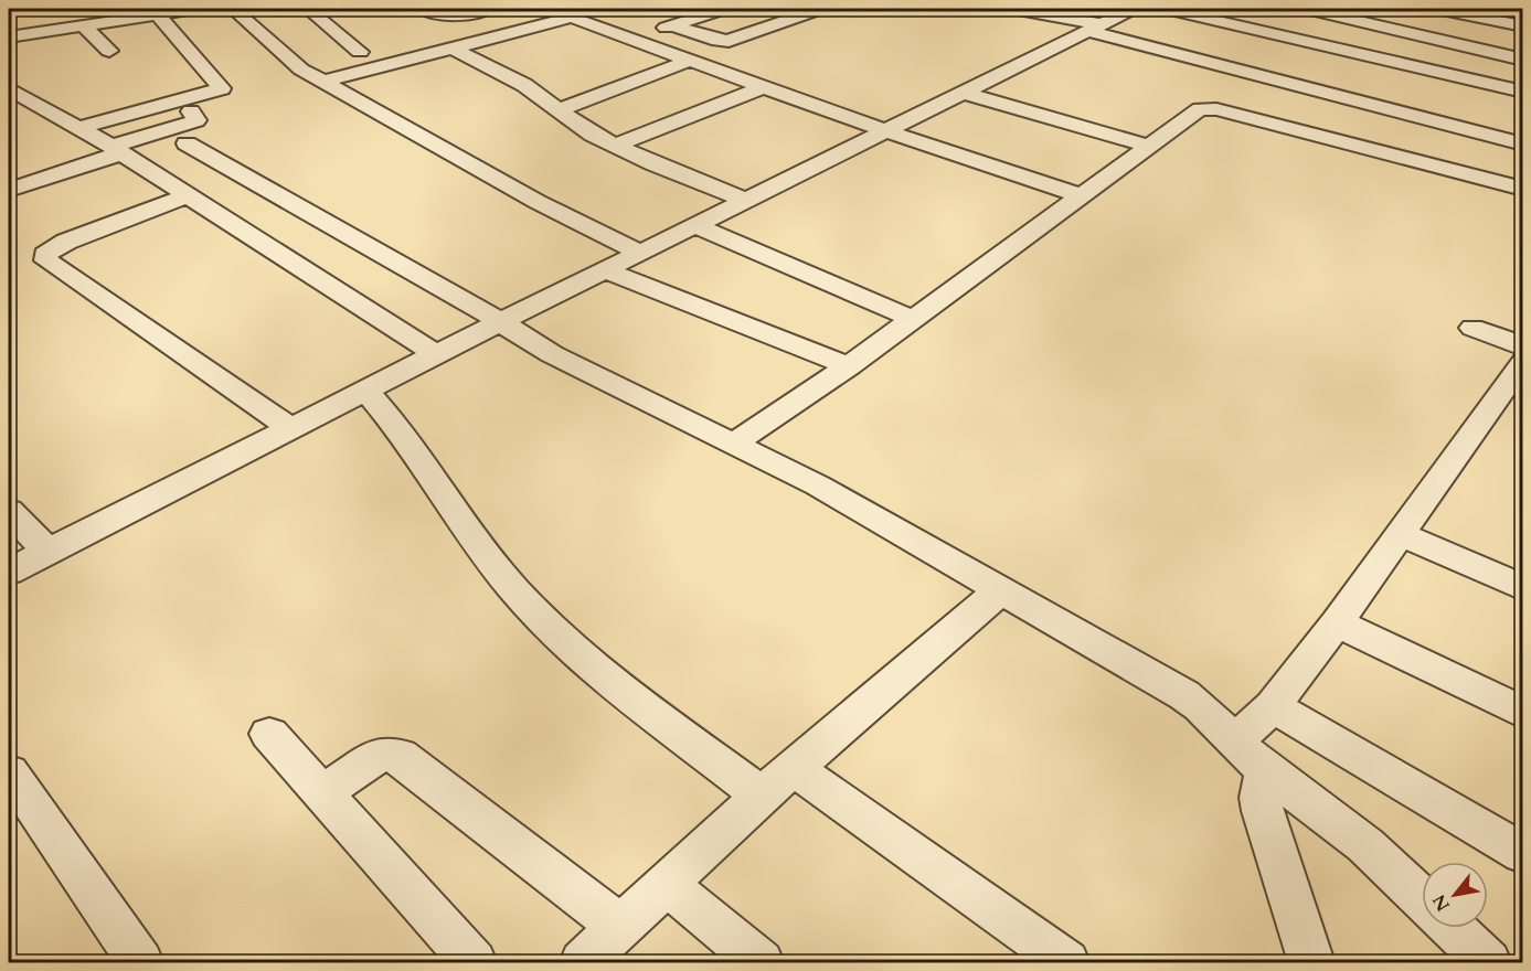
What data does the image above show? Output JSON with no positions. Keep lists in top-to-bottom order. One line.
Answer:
{"north":"bottom left"}
